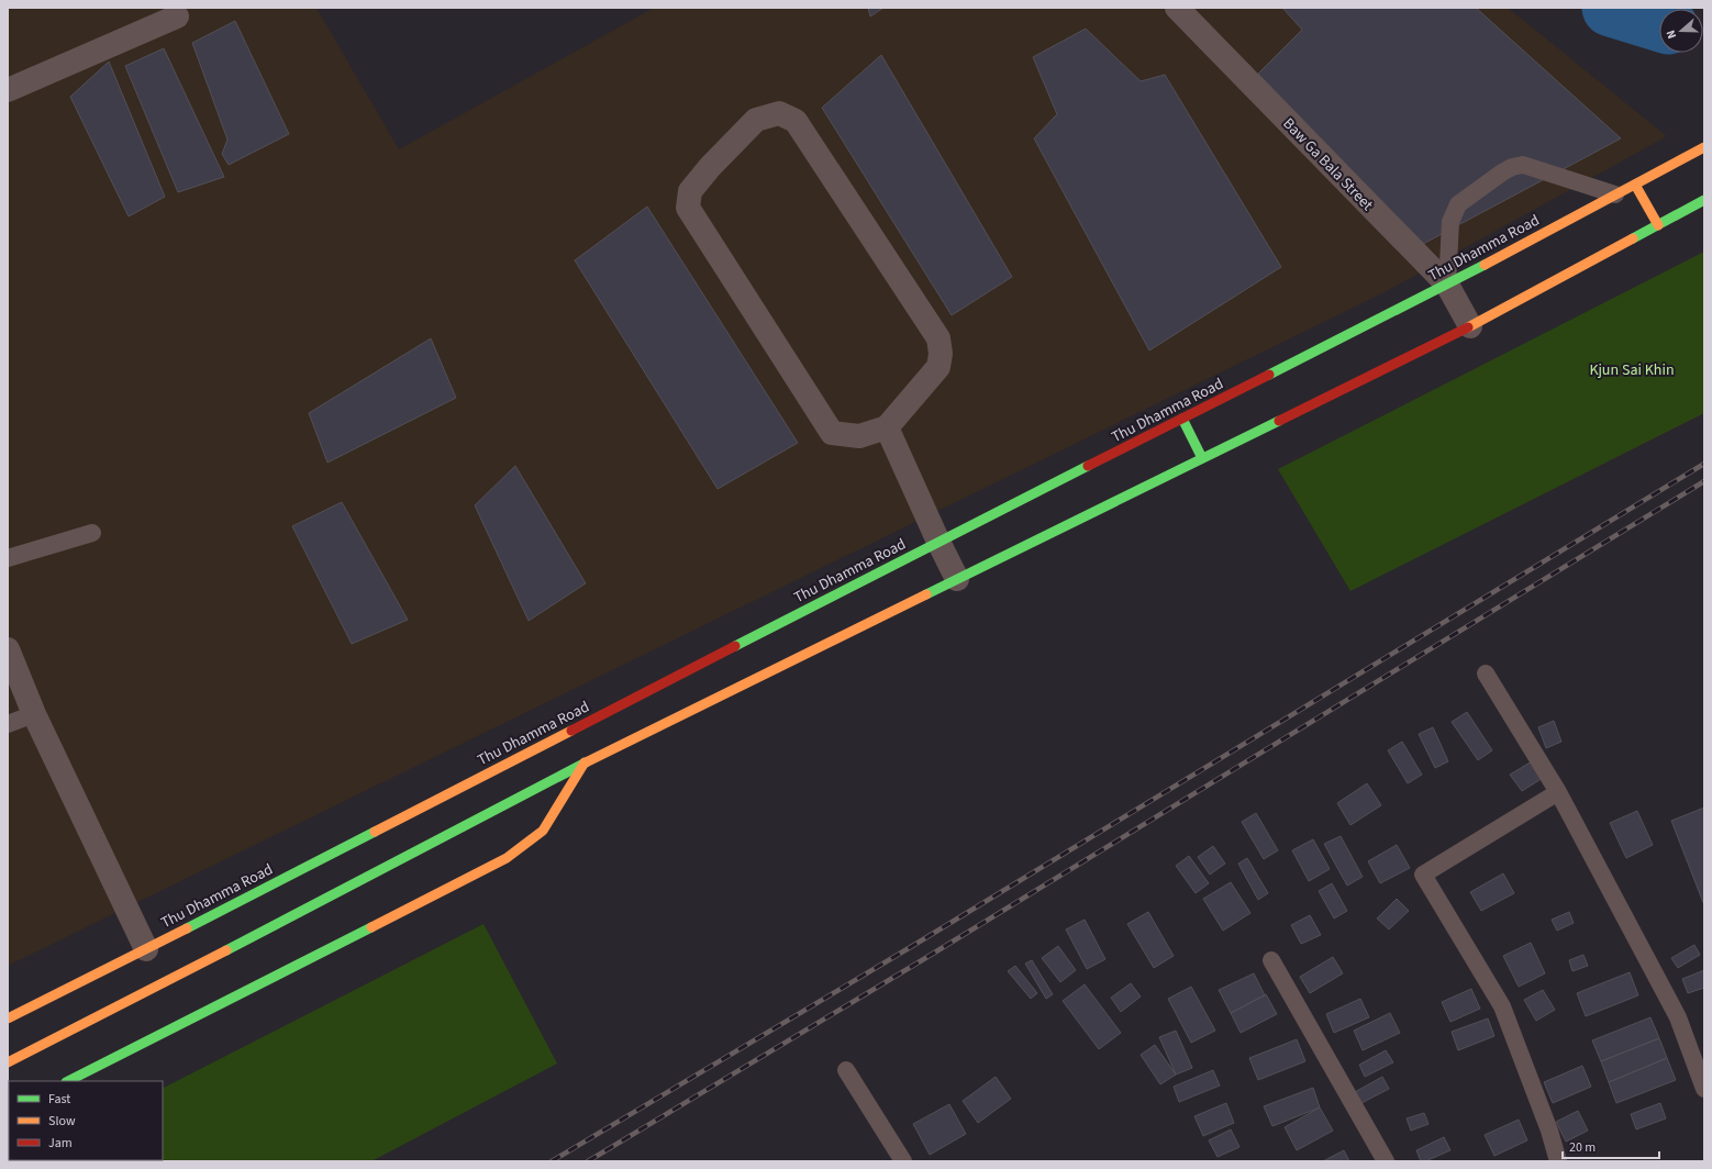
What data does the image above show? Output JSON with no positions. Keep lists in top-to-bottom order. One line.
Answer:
{"streets":{"main road":["Thu Dhamma Road"],"street":["Baw Ga Bala Street"]},"crossings":[["Baw Ga Bala Street","Thu Dhamma Road"]],"parks":["Kjun Sai Khin"],"legend":["Fast","Slow","Jam"],"scale_bar":"20 m","north":"left"}
